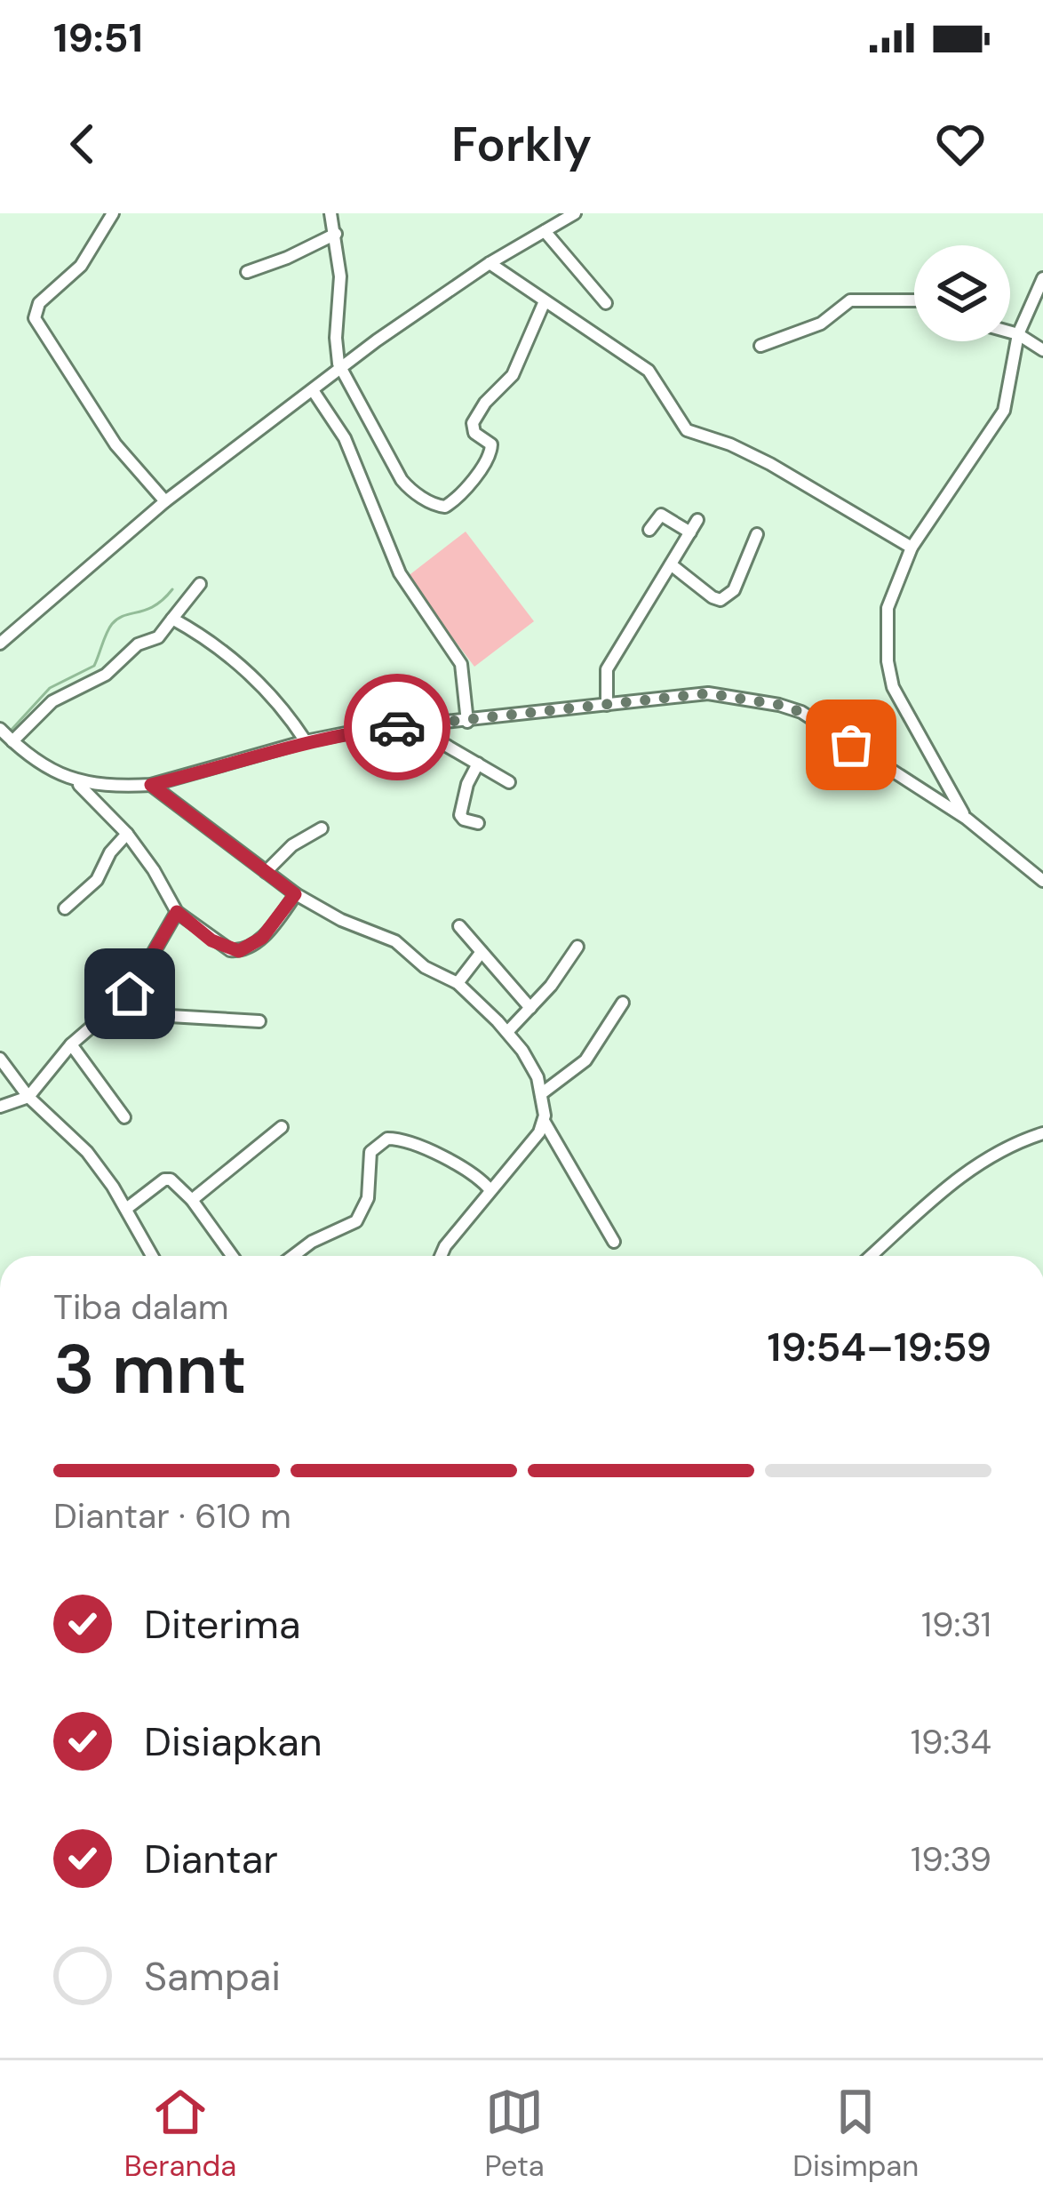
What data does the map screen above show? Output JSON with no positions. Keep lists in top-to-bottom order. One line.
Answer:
{"page":{"status":"19:51","header":"Forkly","heading":["3 mnt","Tiba dalam","19:54–19:59"],"bar":"Diantar · 610 m","list":[["Diterima","19:31"],["Disiapkan","19:34"],["Diantar","19:39"],"Sampai"],"tabs":["Beranda","Peta","Disimpan"]}}
